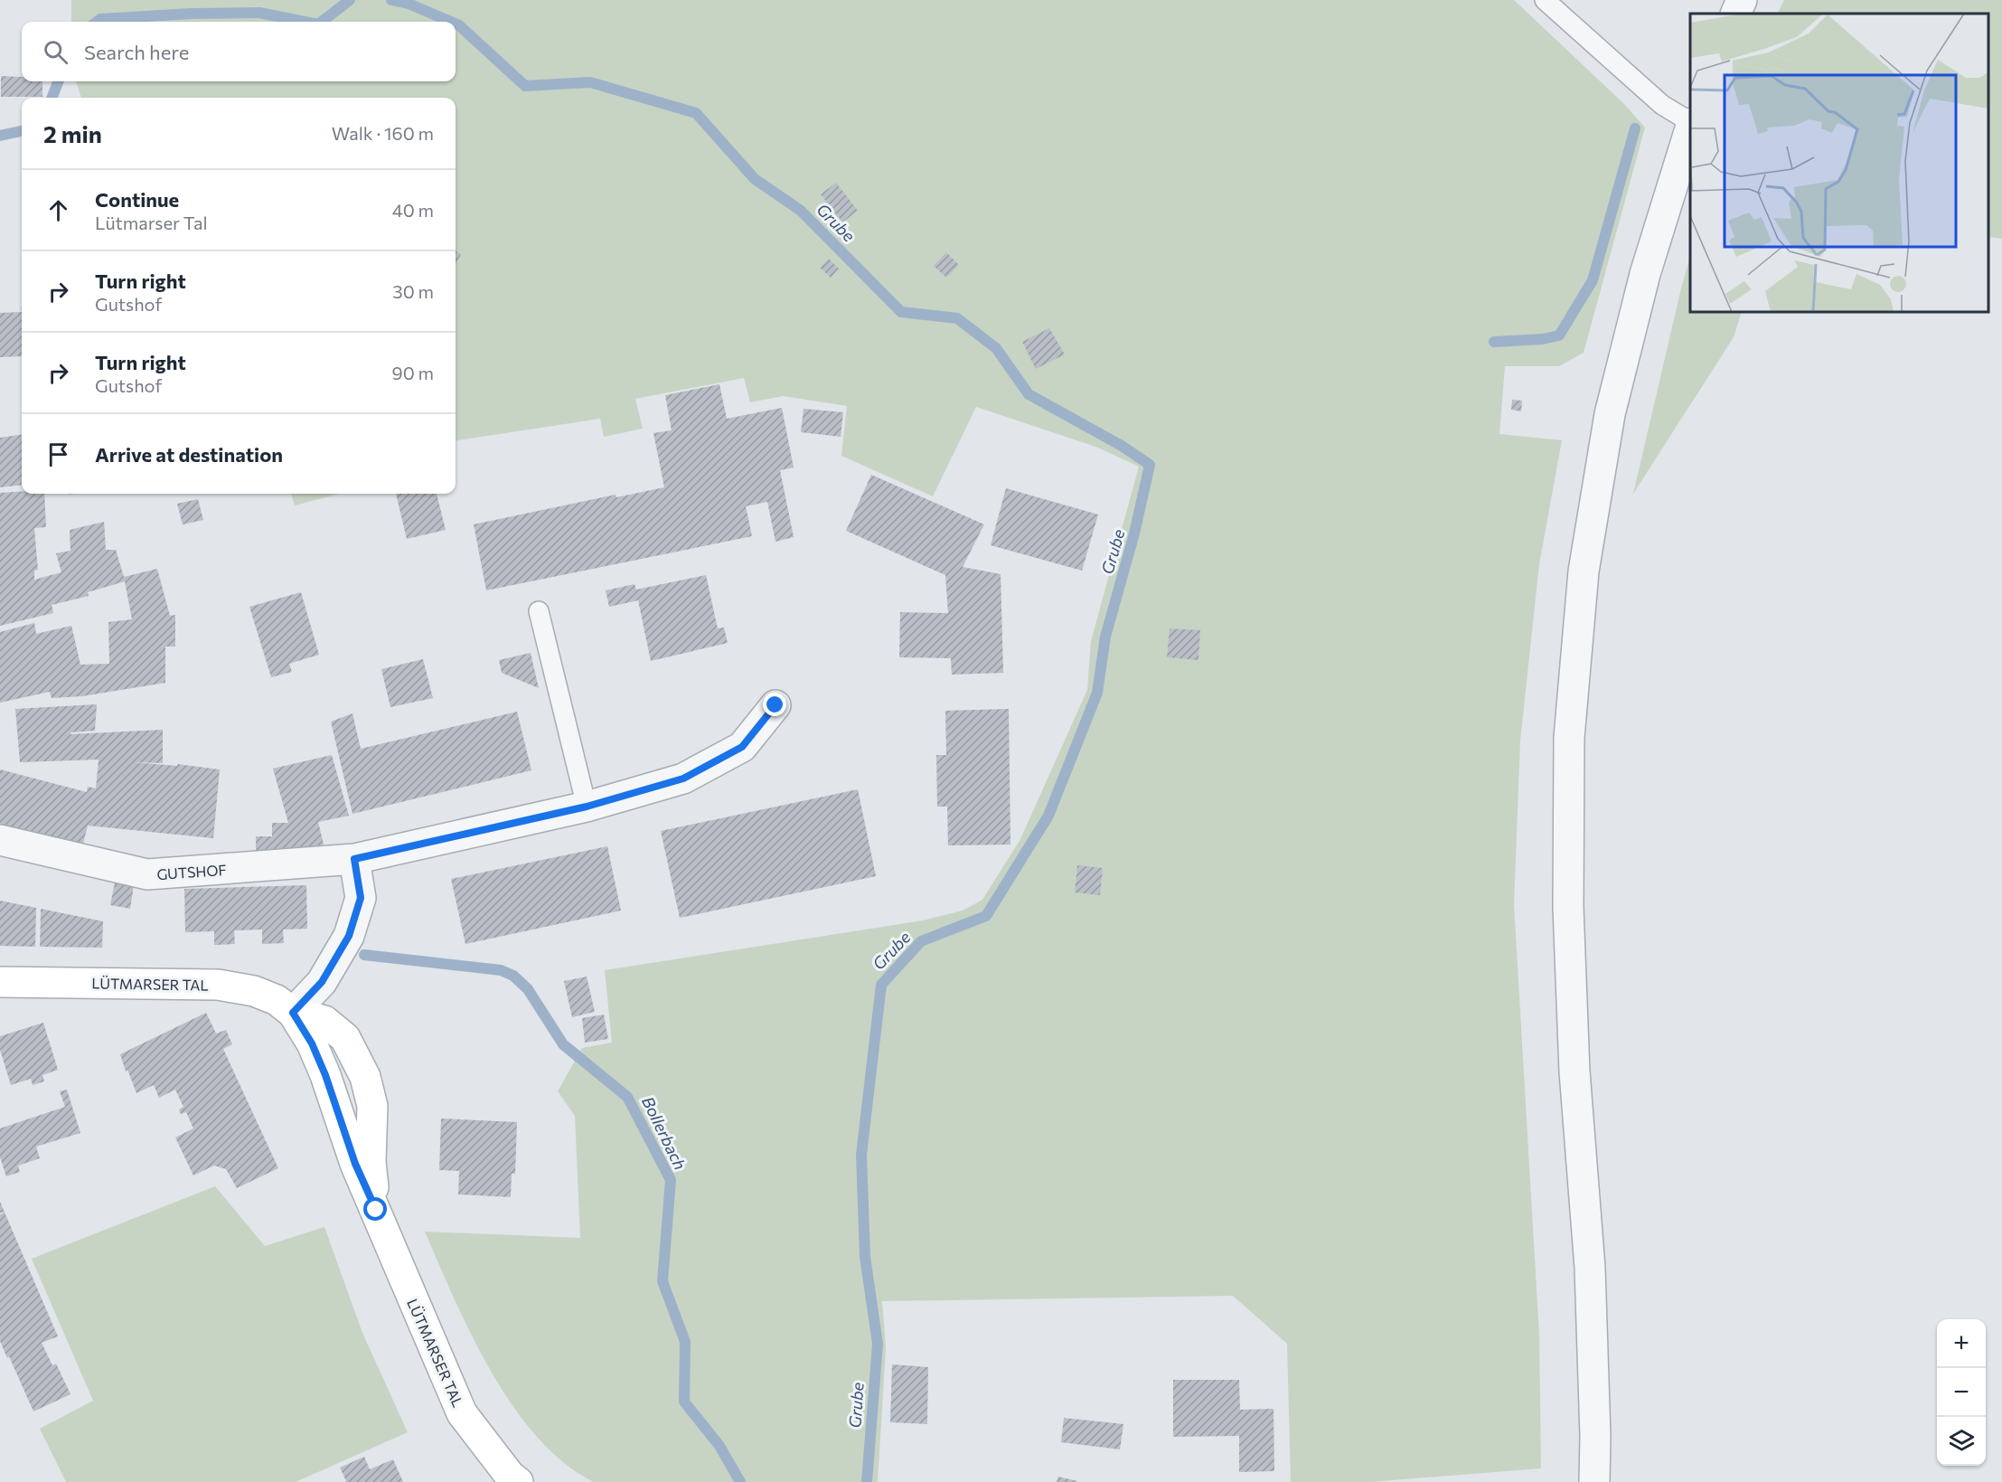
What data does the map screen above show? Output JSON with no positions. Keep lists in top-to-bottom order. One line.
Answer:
{"streets":{"main road":["LÜTMARSER TAL"],"street":["GUTSHOF"]},"water":["Grube","Bollerbach"],"page":{"search":"Search here","heading":["2 min","Walk · 160 m"],"list":[["Continue","Lütmarser Tal","40 m"],["Turn right","Gutshof","30 m"],["Turn right","Gutshof","90 m"],"Arrive at destination"],"map_buttons":["+","−"]}}
